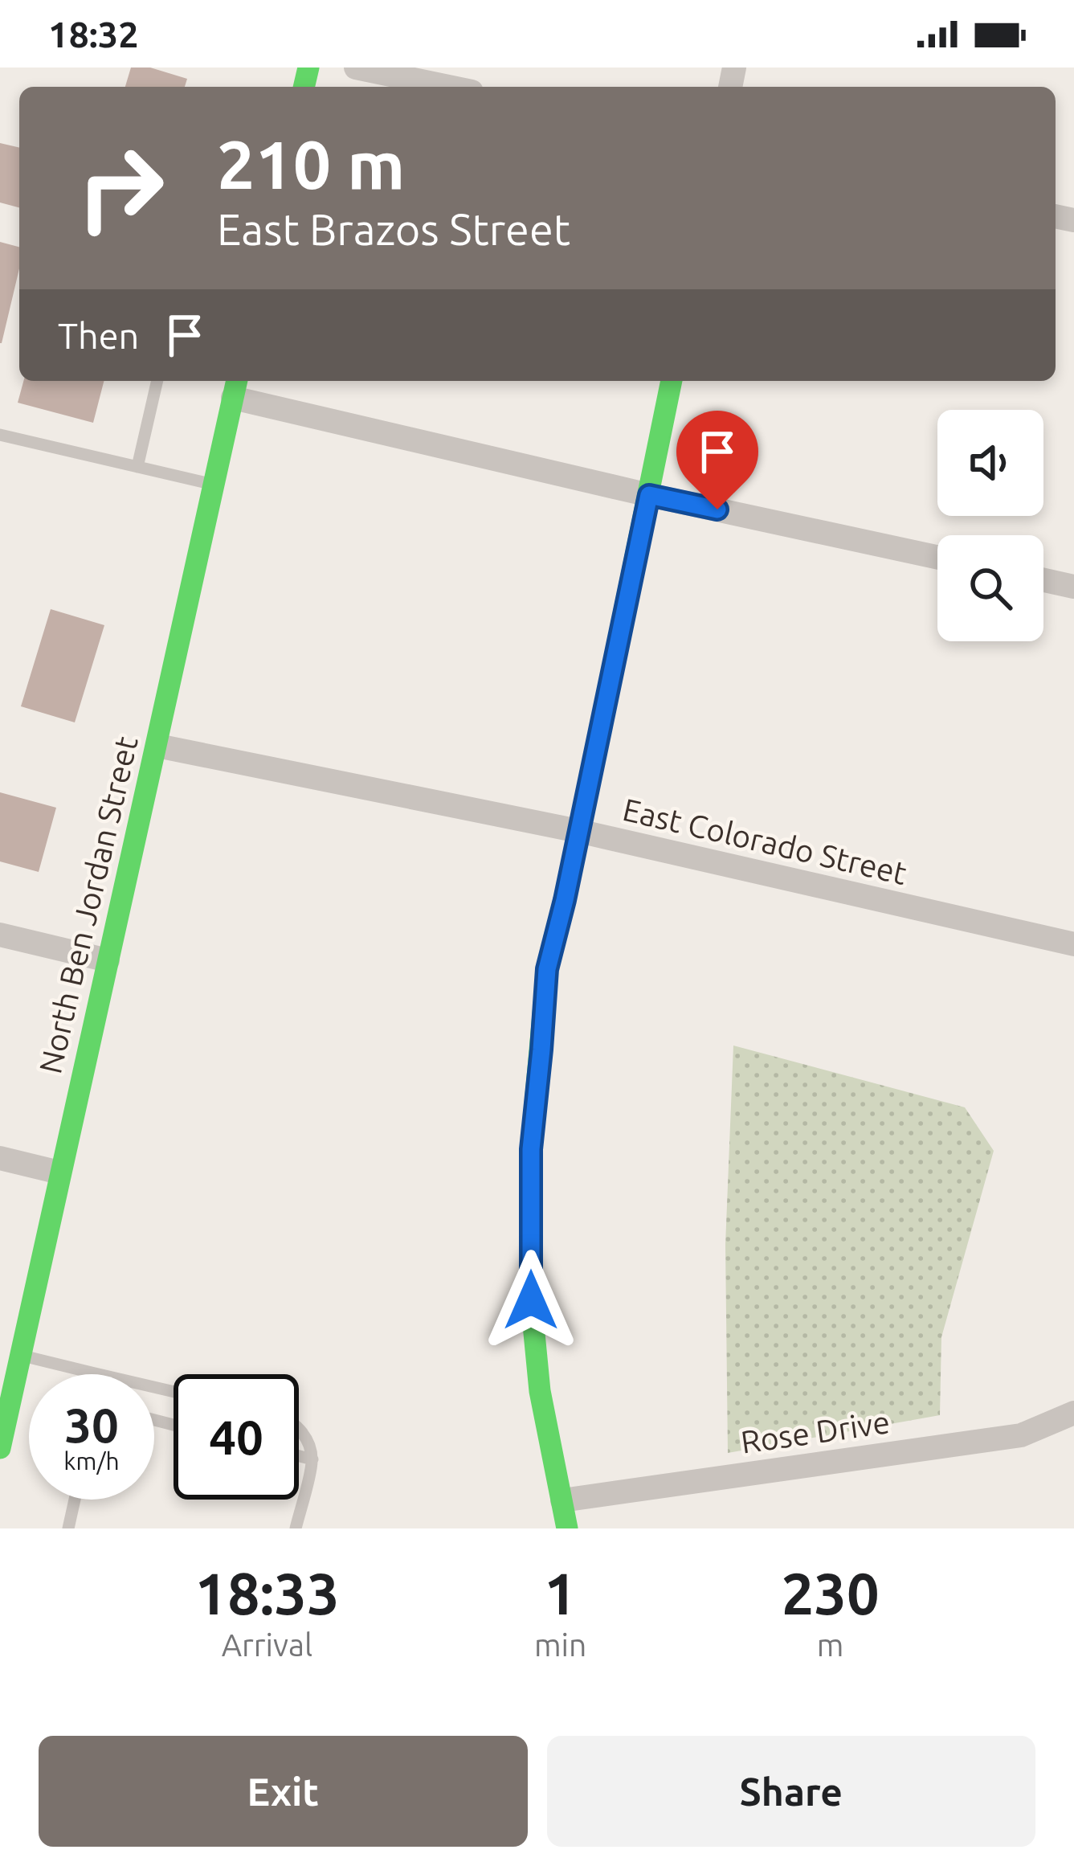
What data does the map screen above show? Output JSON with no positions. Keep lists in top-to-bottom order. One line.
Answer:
{"streets":{"street":["East Colorado Street","North Ben Jordan Street","Rose Drive"]},"crossings":[["East Colorado Street","North Ben Jordan Street"]],"page":{"status":"18:32","turn":["210 m","East Brazos Street"],"then":"Then","speed":"30 km/h","limit":"40","eta":["18:33","Arrival","1","min","230","m"],"buttons":["Exit","Share"]}}
